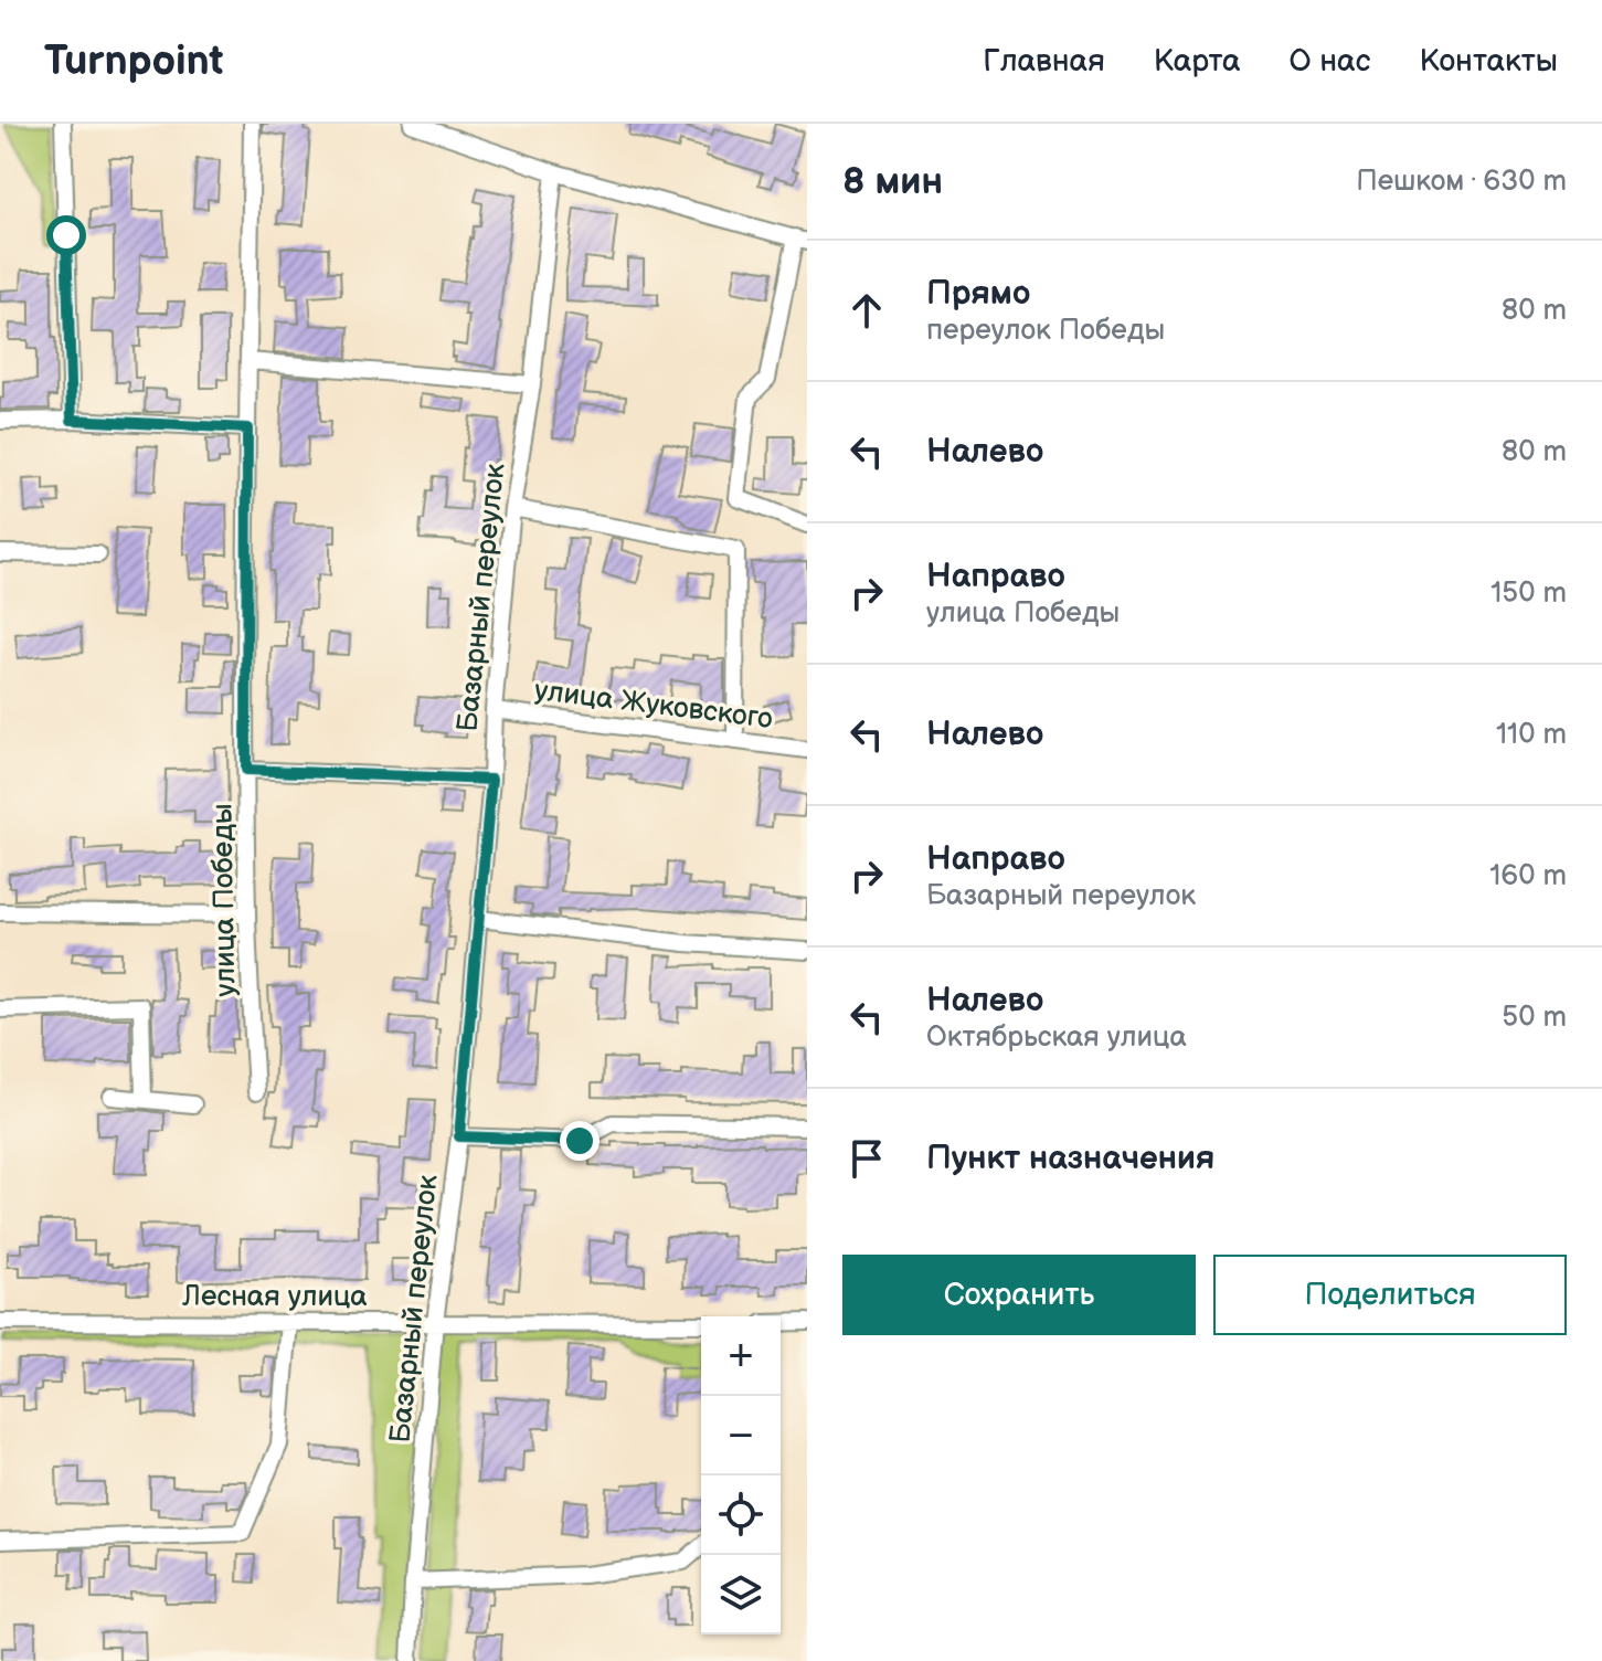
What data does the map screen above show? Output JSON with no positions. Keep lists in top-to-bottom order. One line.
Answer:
{"streets":{"street":["Базарный переулок","улица Жуковского","улица Победы","Лесная улица"]},"crossings":[["Базарный переулок","улица Жуковского"],["Базарный переулок","Лесная улица"]],"page":{"header":"Turnpoint","nav":["Главная","Карта","О нас","Контакты"],"heading":["8 мин","Пешком · 630 m"],"list":[["Прямо","переулок Победы","80 m"],["Налево","80 m"],["Направо","улица Победы","150 m"],["Налево","110 m"],["Направо","Базарный переулок","160 m"],["Налево","Октябрьская улица","50 m"],"Пункт назначения"],"buttons":["Сохранить","Поделиться"],"map_buttons":["+","−"]}}
